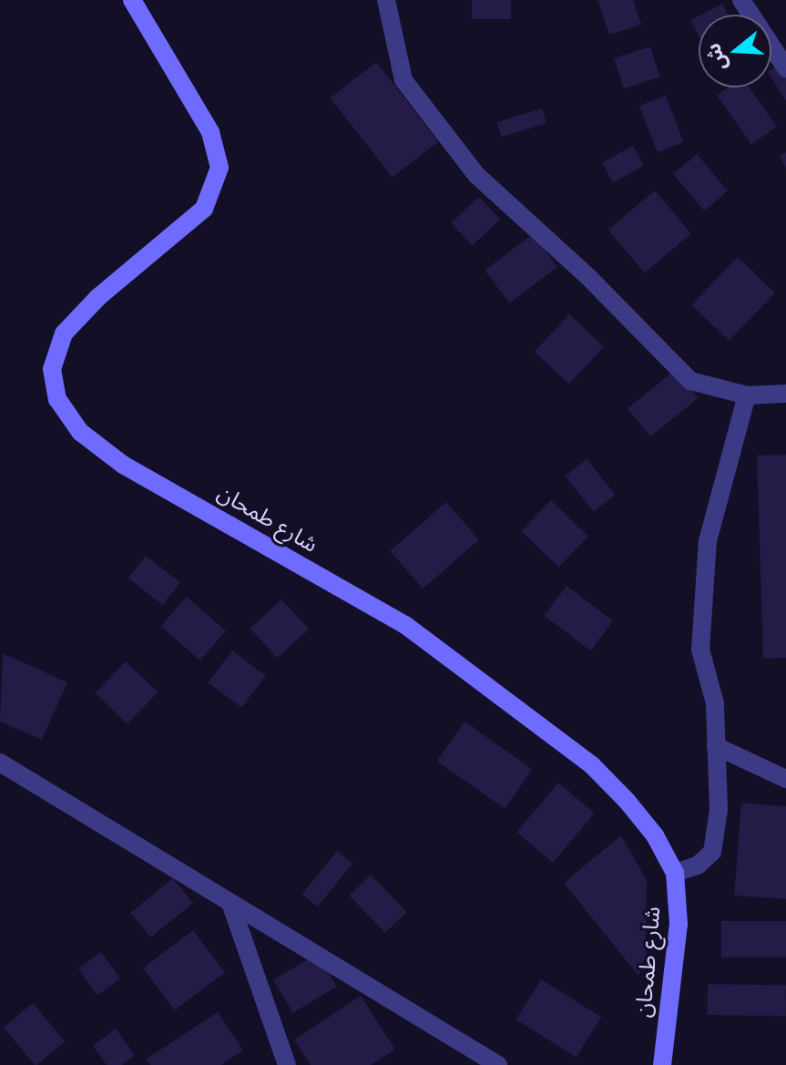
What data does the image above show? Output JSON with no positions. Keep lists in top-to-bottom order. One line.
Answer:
{"streets":{"street":["شارع طمحان"]},"north":"left"}
